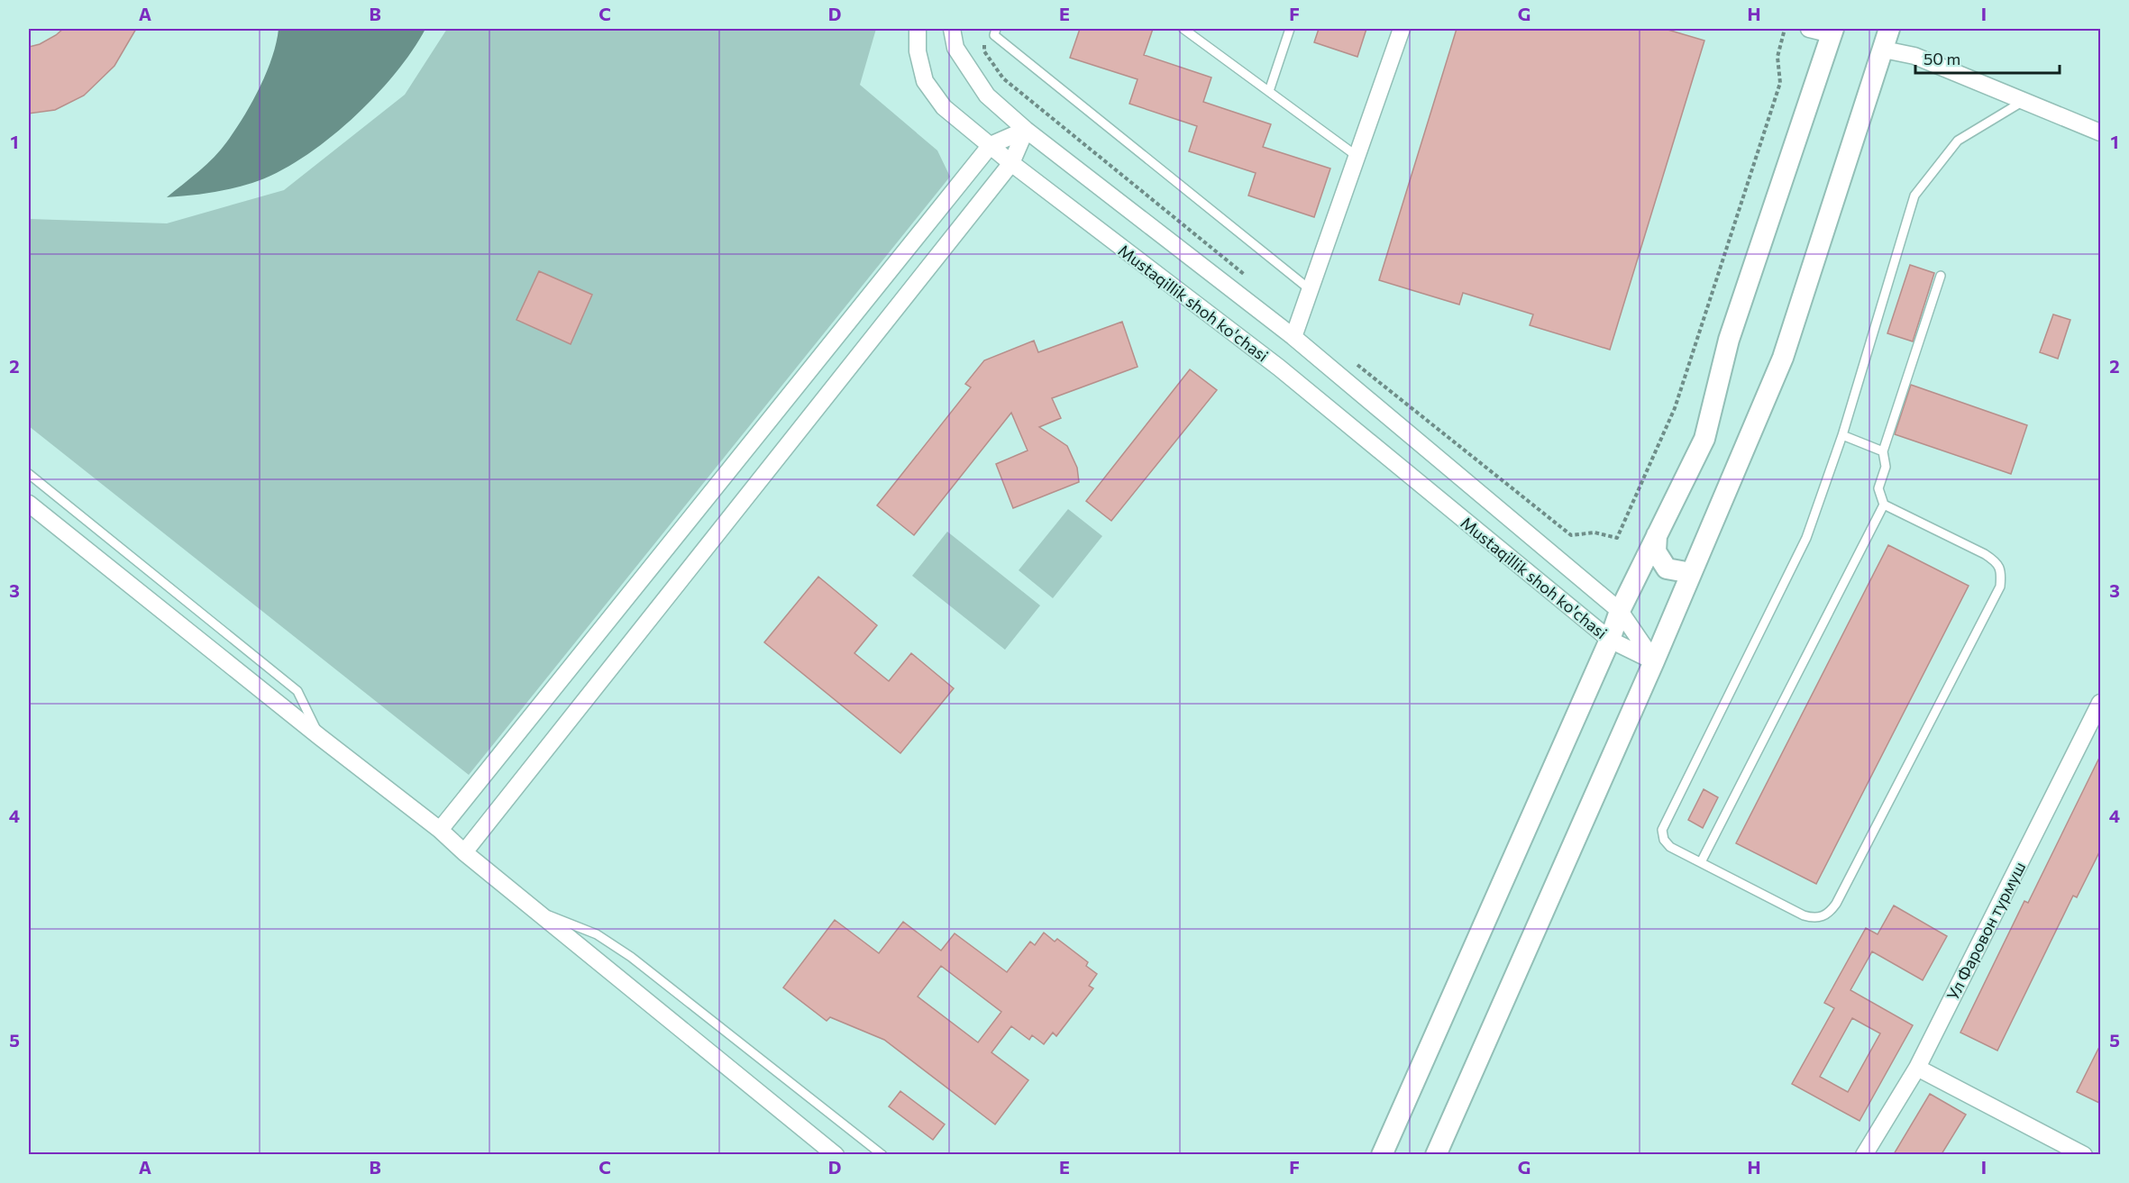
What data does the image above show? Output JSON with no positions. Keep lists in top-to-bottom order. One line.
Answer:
{"streets":{"street":["Mustaqillik shoh ko'chasi","Ул Фаровон турмуш"]},"scale_bar":"50 m","grid":{"columns":["A","B","C","D","E","F","G","H","I"],"rows":["1","2","3","4","5"]}}
